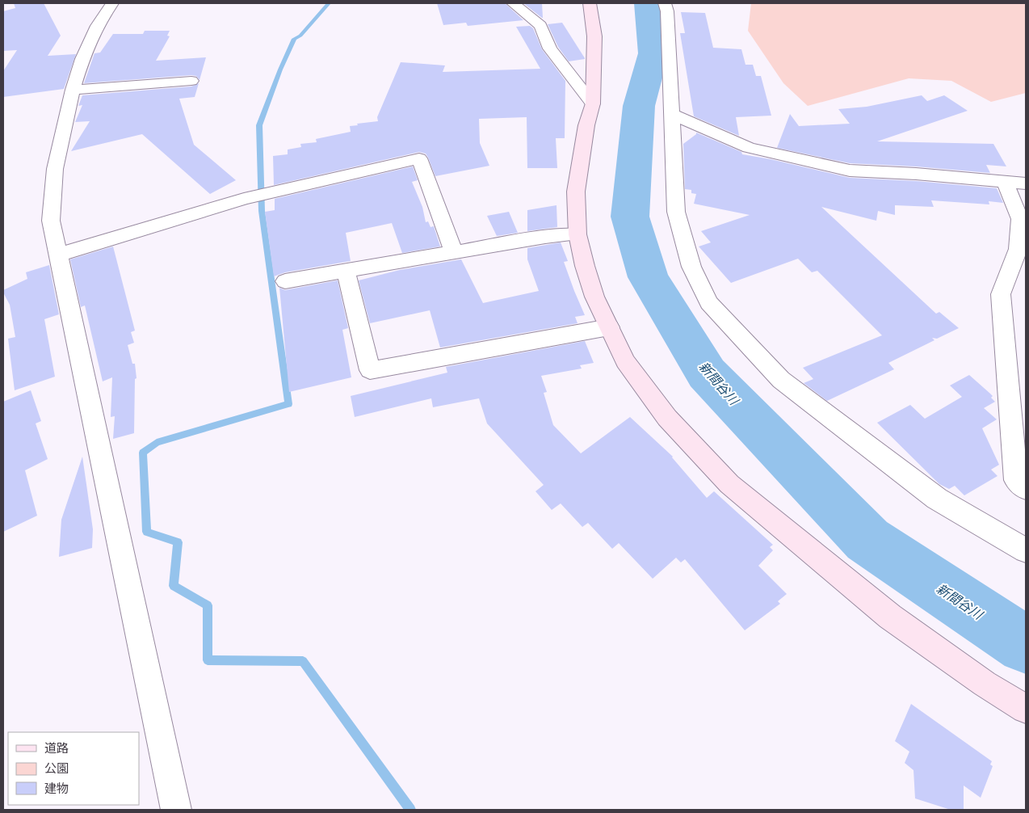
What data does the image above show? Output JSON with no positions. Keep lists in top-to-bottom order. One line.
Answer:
{"water":["新間谷川"],"legend":["道路","公園","建物"]}
